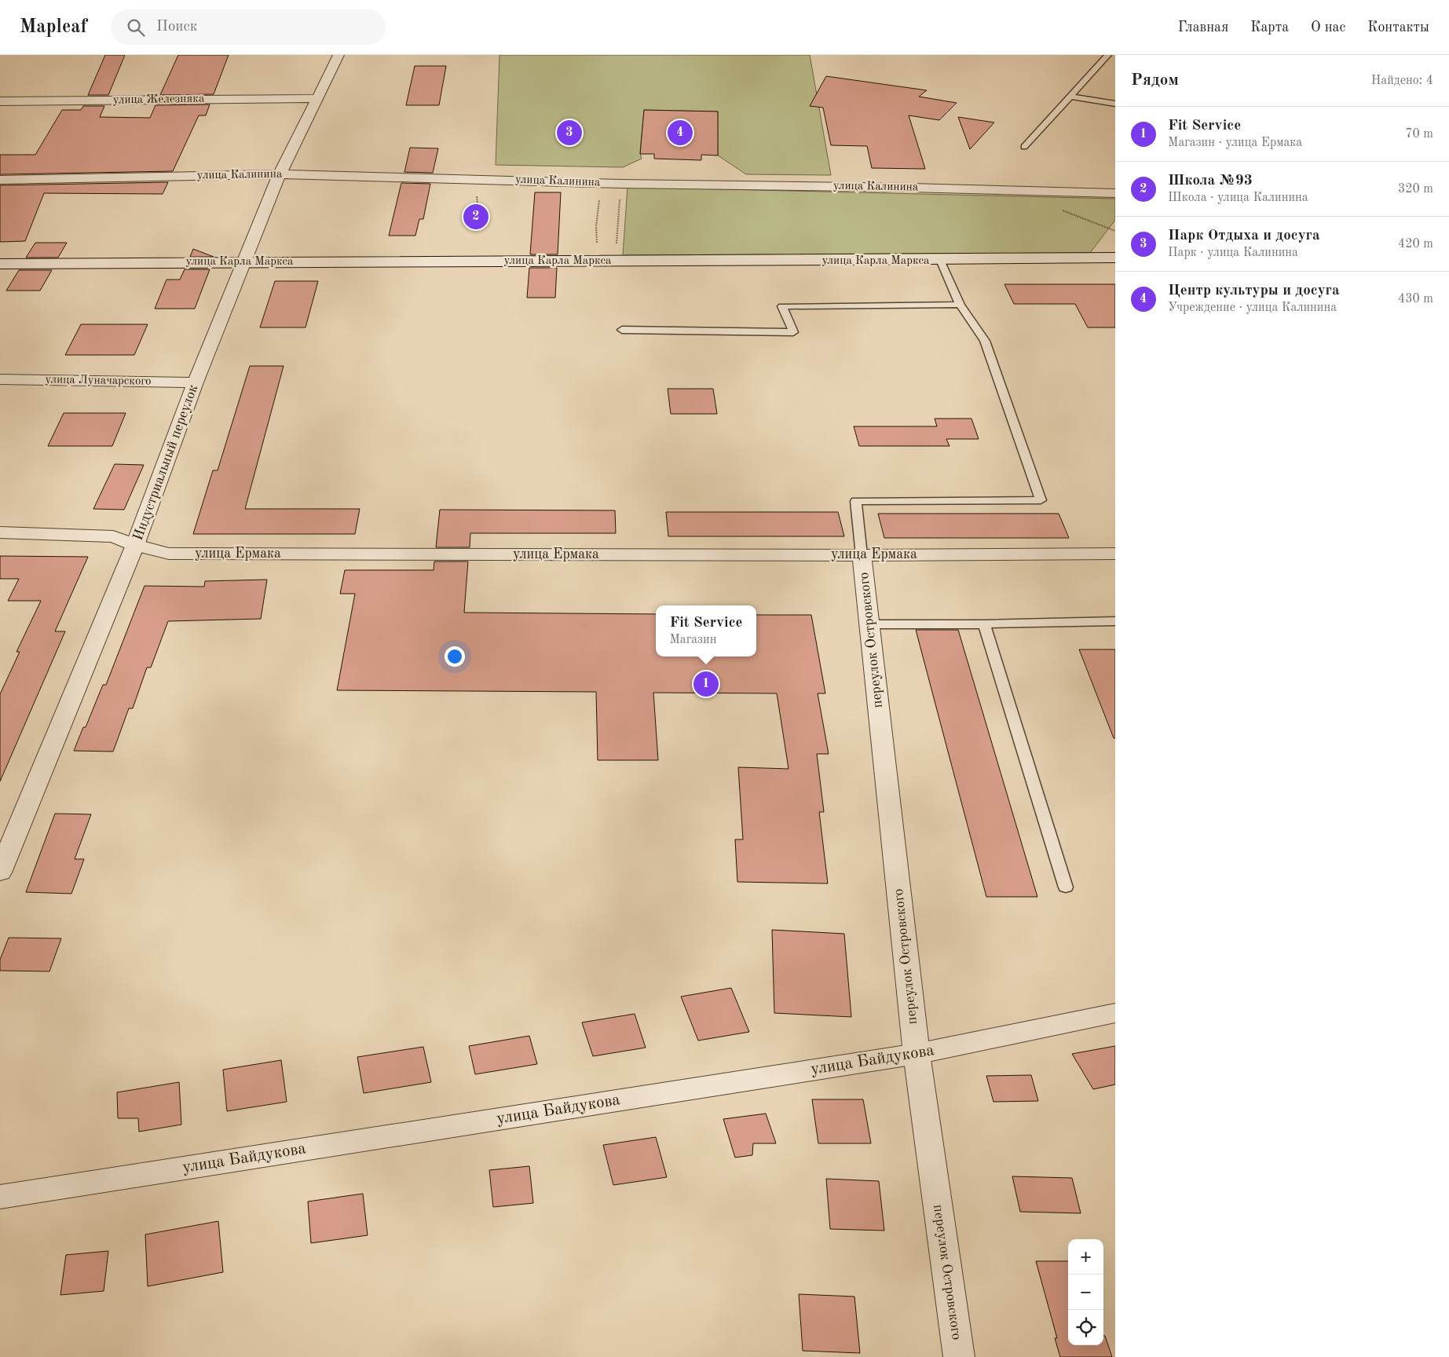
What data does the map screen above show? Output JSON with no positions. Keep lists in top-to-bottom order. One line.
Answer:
{"streets":{"street":["улица Железняка","улица Калинина","улица Карла Маркса","улица Луначарского","Индустриальный переулок","улица Ермака","переулок Островского","улица Байдукова"]},"crossings":[["улица Железняка","Индустриальный переулок"],["улица Калинина","Индустриальный переулок"],["улица Карла Маркса","Индустриальный переулок"],["улица Луначарского","Индустриальный переулок"],["Индустриальный переулок","улица Ермака"],["улица Ермака","переулок Островского"],["переулок Островского","улица Байдукова"]],"page":{"header":"Mapleaf","search":"Поиск","nav":["Главная","Карта","О нас","Контакты"],"heading":["Рядом","Найдено: 4"],"list":[{"mark":"1","name":"Fit Service","note":"Магазин · улица Ермака","value":"70 m"},{"mark":"2","name":"Школа №93","note":"Школа · улица Калинина","value":"320 m"},{"mark":"3","name":"Парк Отдыха и досуга","note":"Парк · улица Калинина","value":"420 m"},{"mark":"4","name":"Центр культуры и досуга","note":"Учреждение · улица Калинина","value":"430 m"}],"pins":["3","4","2","1"],"popup":["Fit Service","Магазин"],"map_buttons":["+","−"]}}
